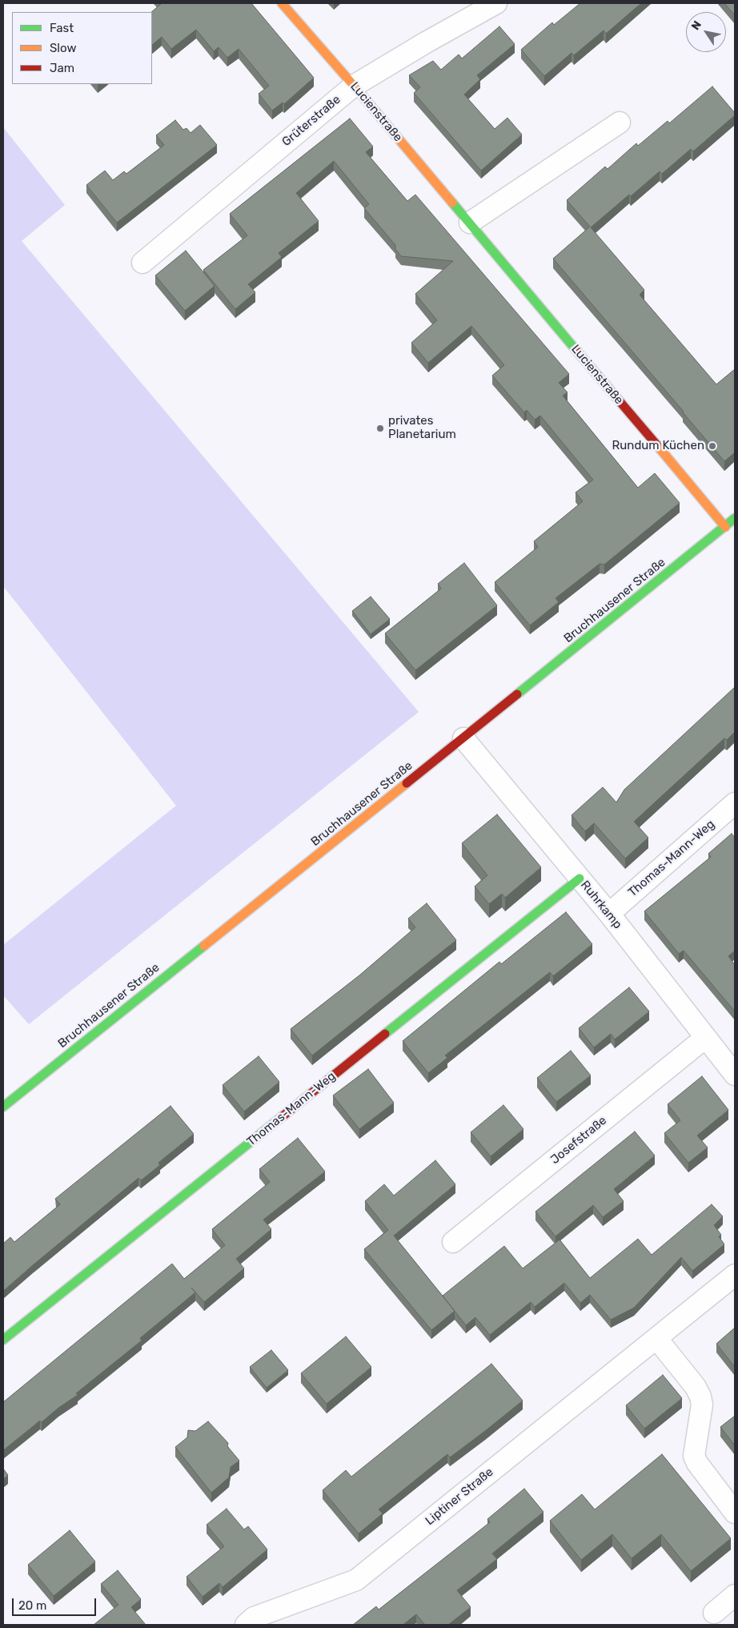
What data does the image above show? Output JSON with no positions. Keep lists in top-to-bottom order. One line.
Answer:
{"streets":{"street":["Lucienstraße","Grüterstraße","Bruchhausener Straße","Thomas-Mann-Weg","Ruhrkamp","Josefstraße","Liptiner Straße"]},"crossings":[["Lucienstraße","Grüterstraße"],["Lucienstraße","Bruchhausener Straße"],["Bruchhausener Straße","Ruhrkamp"],["Thomas-Mann-Weg","Ruhrkamp"],["Ruhrkamp","Josefstraße"]],"places":["privates Planetarium","Rundum Küchen"],"legend":["Fast","Slow","Jam"],"scale_bar":"20 m","north":"top left"}
